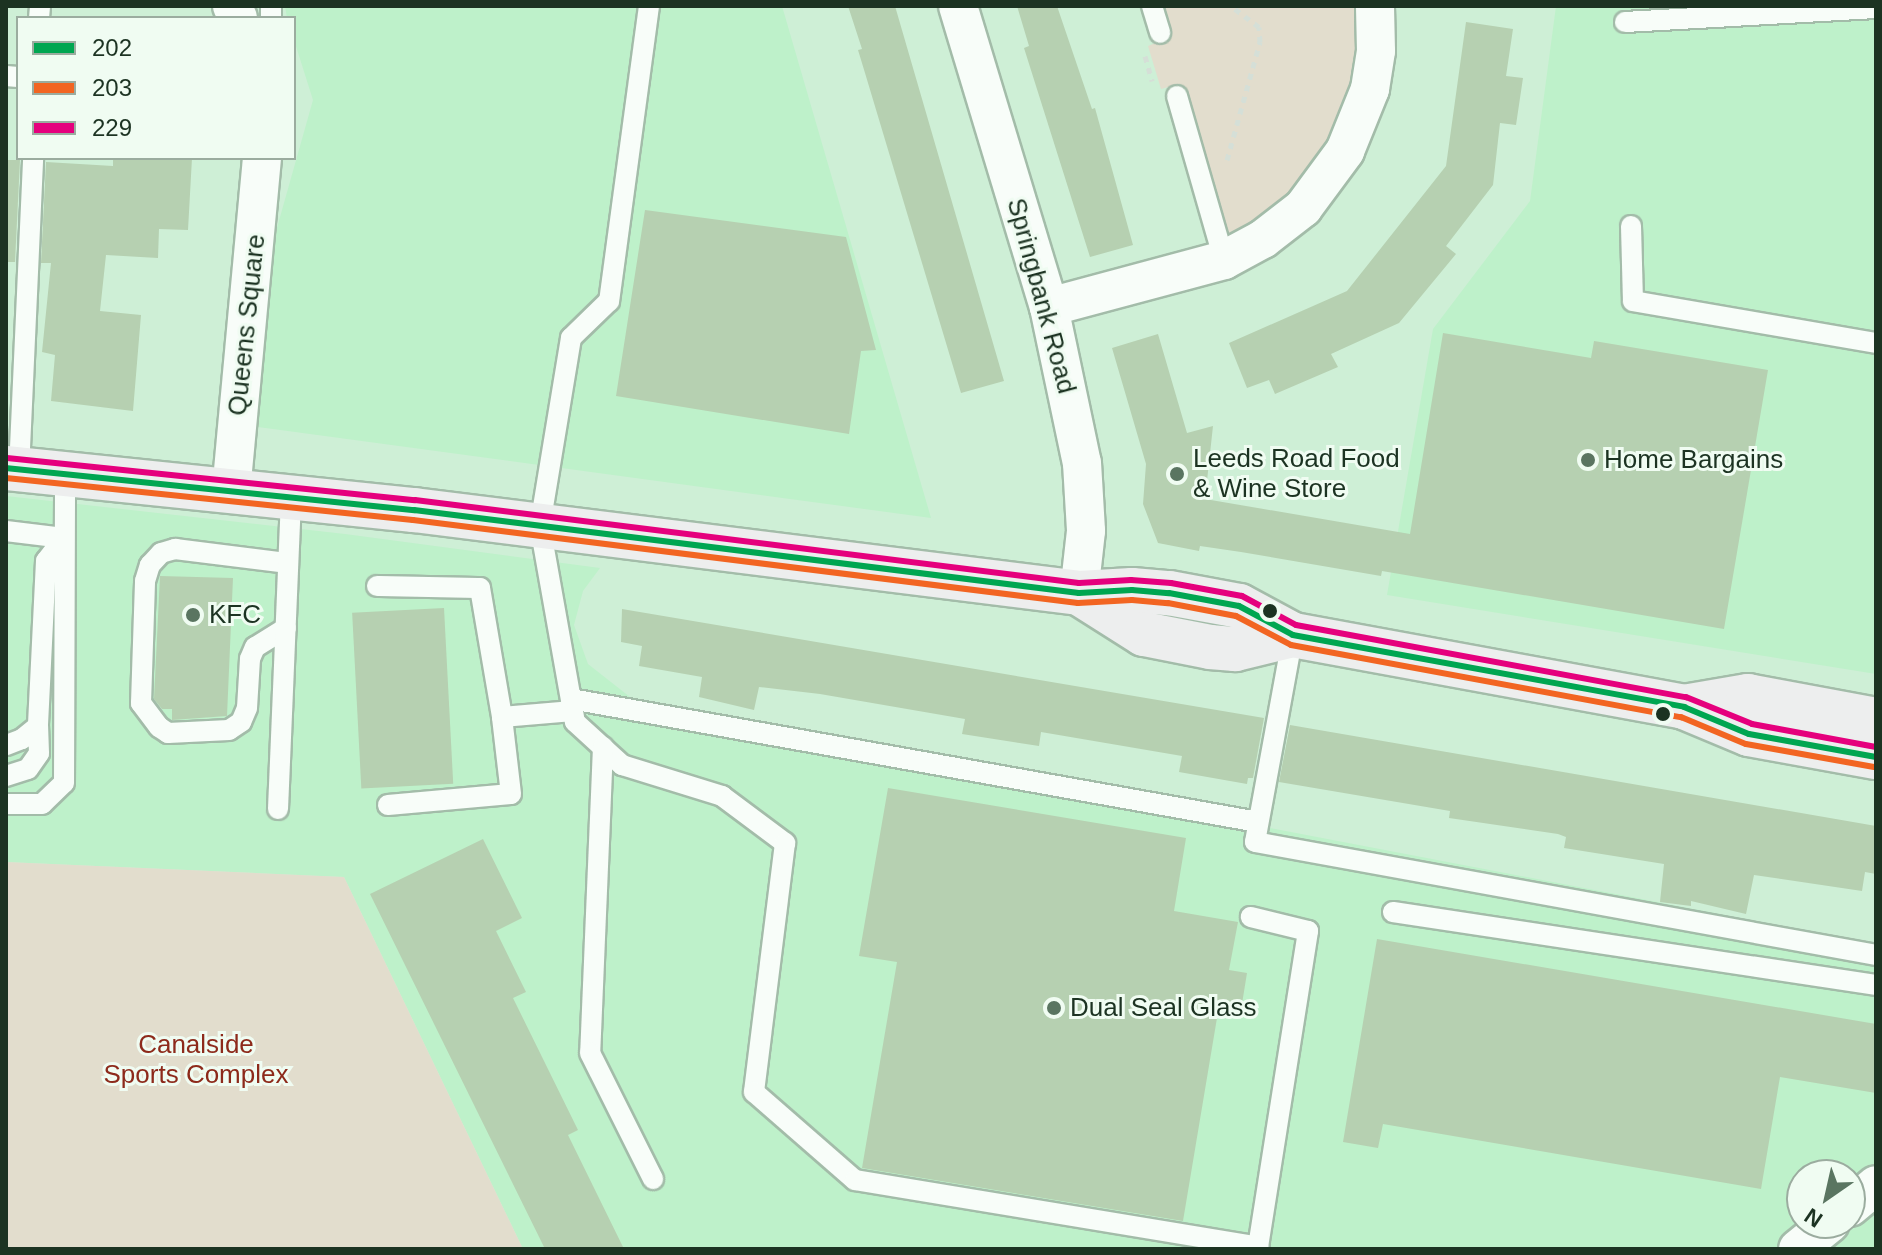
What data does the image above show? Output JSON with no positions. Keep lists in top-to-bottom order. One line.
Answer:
{"streets":{"street":["Springbank Road","Queens Square"]},"parks":["Canalside Sports Complex"],"places":["Home Bargains","Leeds Road Food & Wine Store","KFC","Dual Seal Glass"],"lines":["transit line 229","transit line 202","transit line 203"],"legend":["202","203","229"],"north":"bottom left"}
